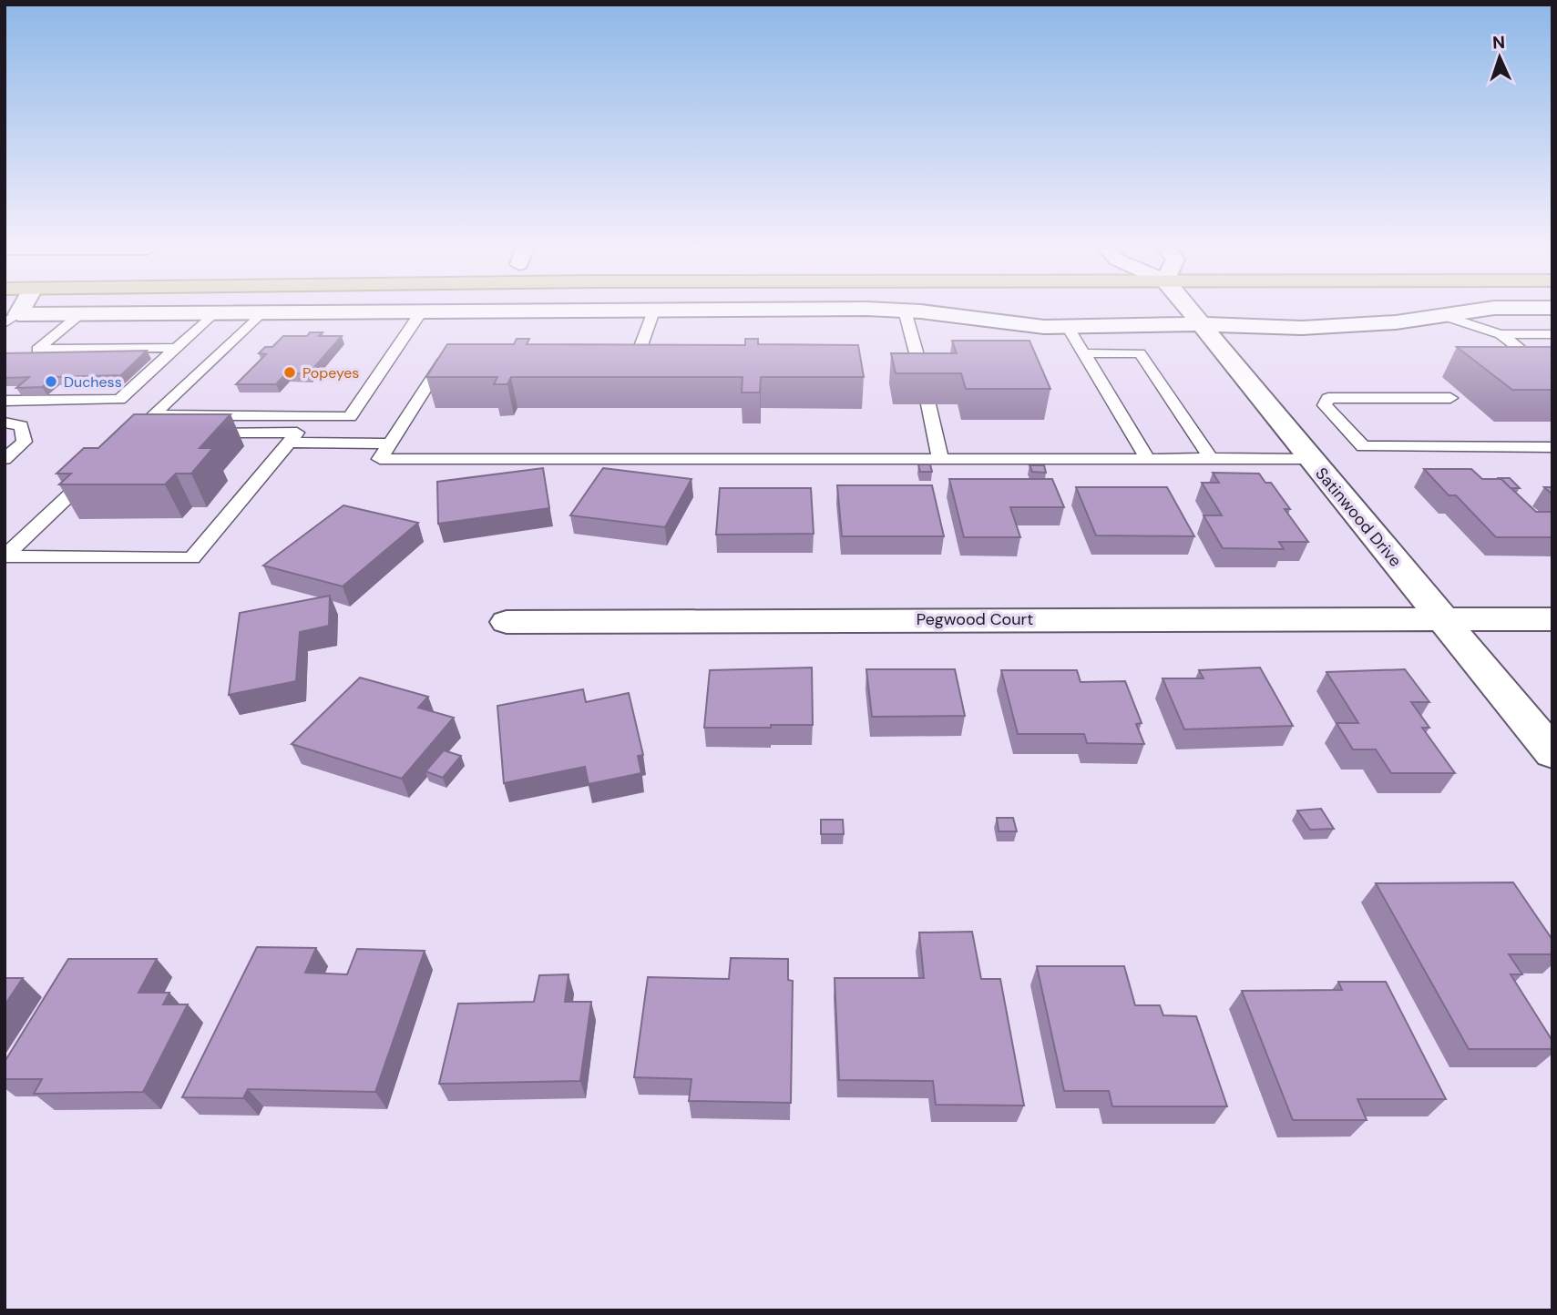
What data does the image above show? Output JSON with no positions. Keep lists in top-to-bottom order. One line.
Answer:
{"streets":{"street":["Satinwood Drive","Pegwood Court"]},"crossings":[["Satinwood Drive","Pegwood Court"]],"places":["Popeyes","Duchess"],"north":"top"}
